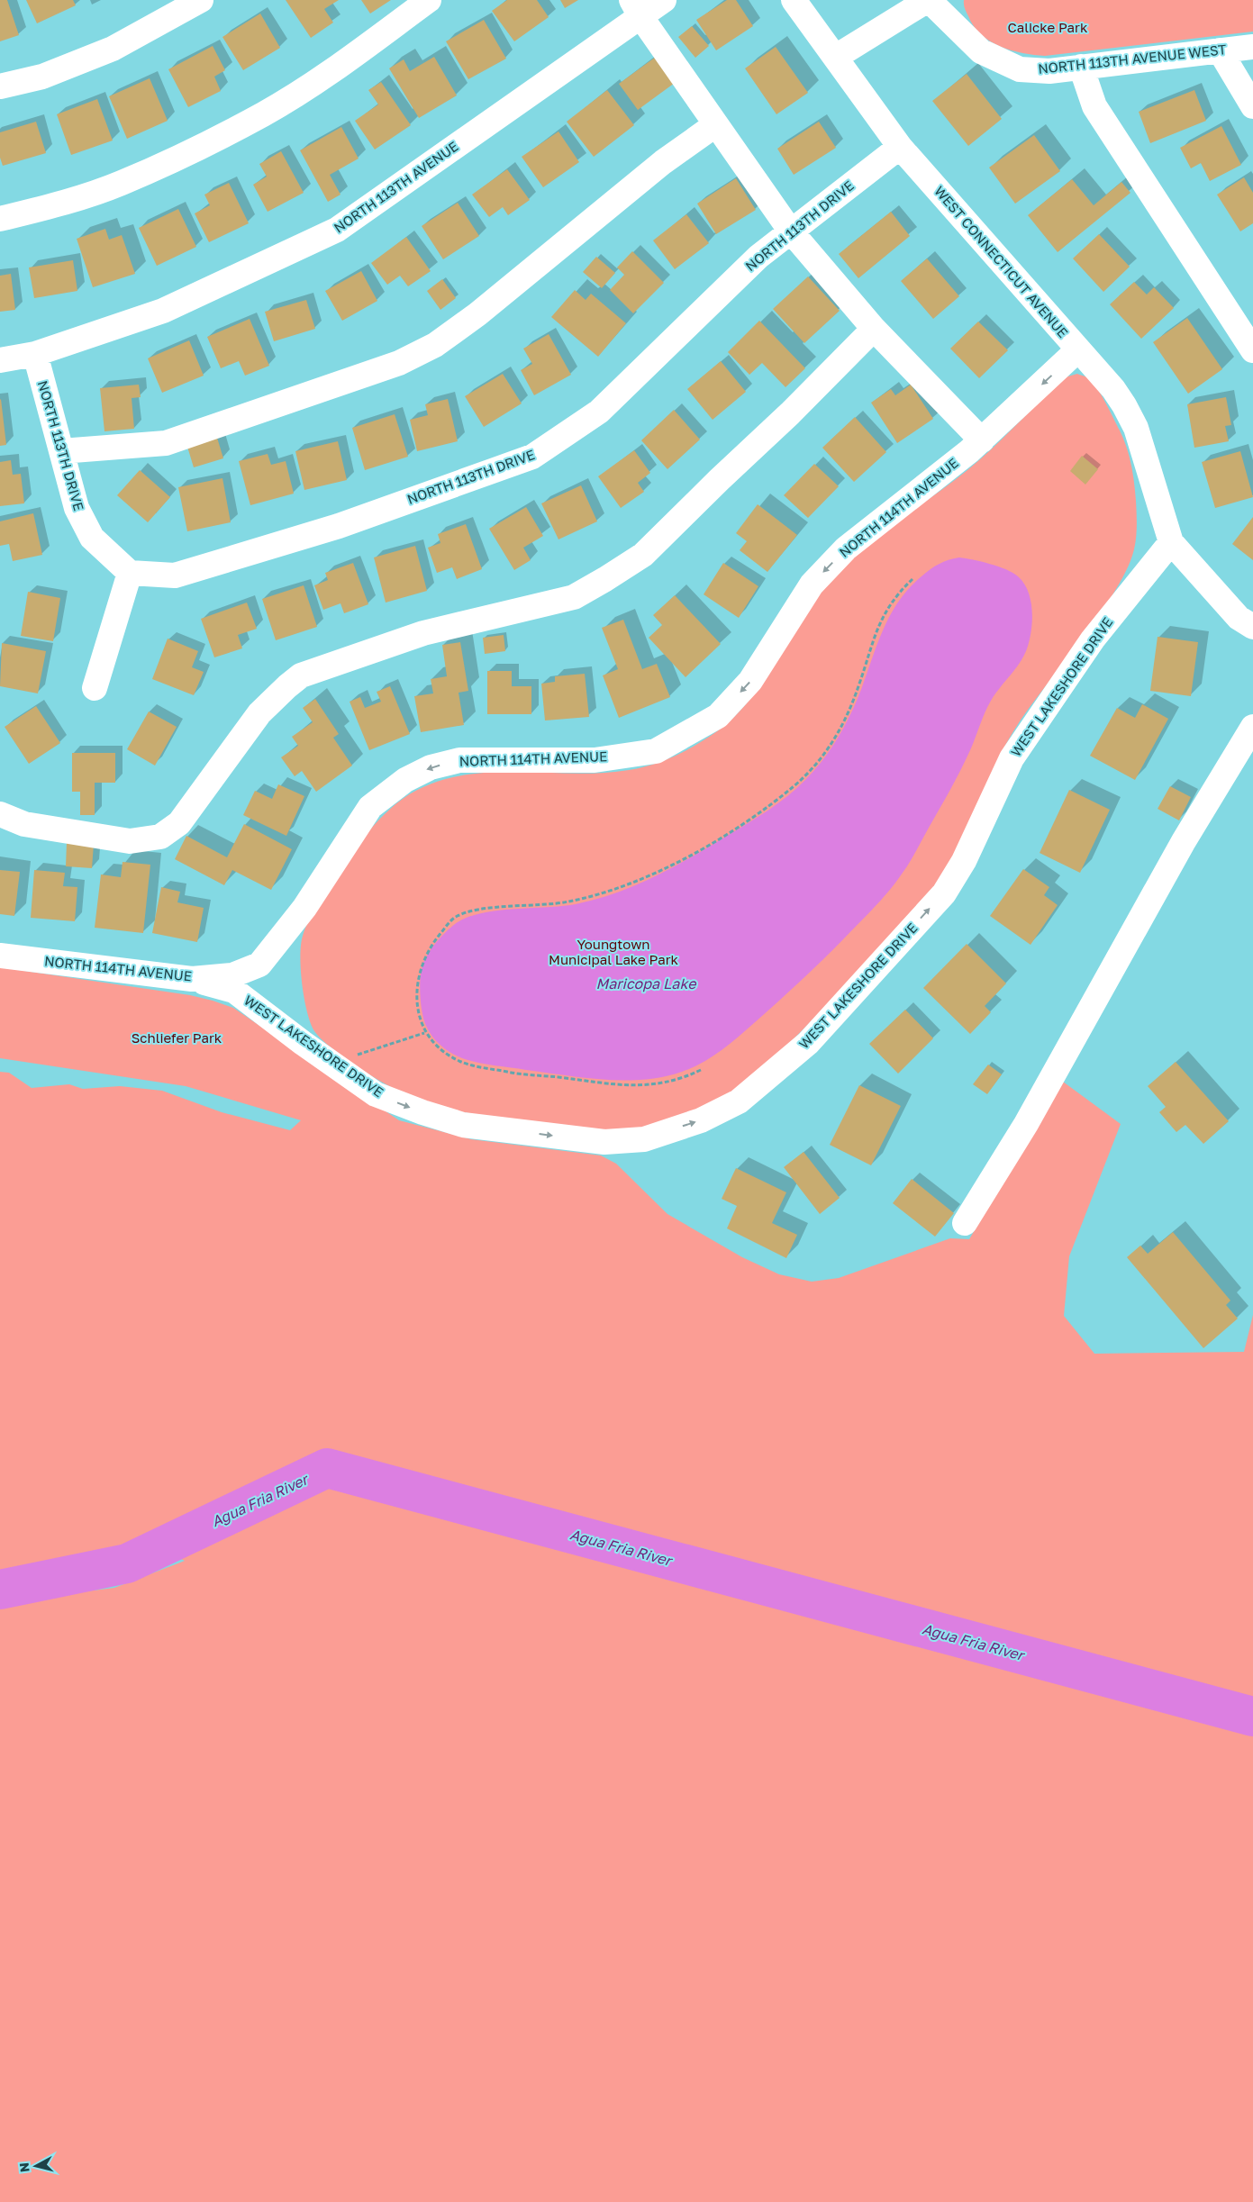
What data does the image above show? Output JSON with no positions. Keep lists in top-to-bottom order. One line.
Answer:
{"streets":{"street":["NORTH 113TH AVENUE WEST","NORTH 113TH AVENUE","NORTH 113TH DRIVE","WEST CONNECTICUT AVENUE","NORTH 114TH AVENUE","WEST LAKESHORE DRIVE"]},"crossings":[["NORTH 113TH AVENUE","NORTH 113TH DRIVE"],["NORTH 113TH DRIVE","WEST CONNECTICUT AVENUE"],["WEST CONNECTICUT AVENUE","NORTH 114TH AVENUE"],["WEST CONNECTICUT AVENUE","WEST LAKESHORE DRIVE"],["NORTH 114TH AVENUE","WEST LAKESHORE DRIVE"]],"one_way":["WEST LAKESHORE DRIVE"],"water":["Maricopa Lake","Agua Fria River"],"parks":["Calicke Park","Youngtown Municipal Lake Park","Schliefer Park"],"north":"left"}
